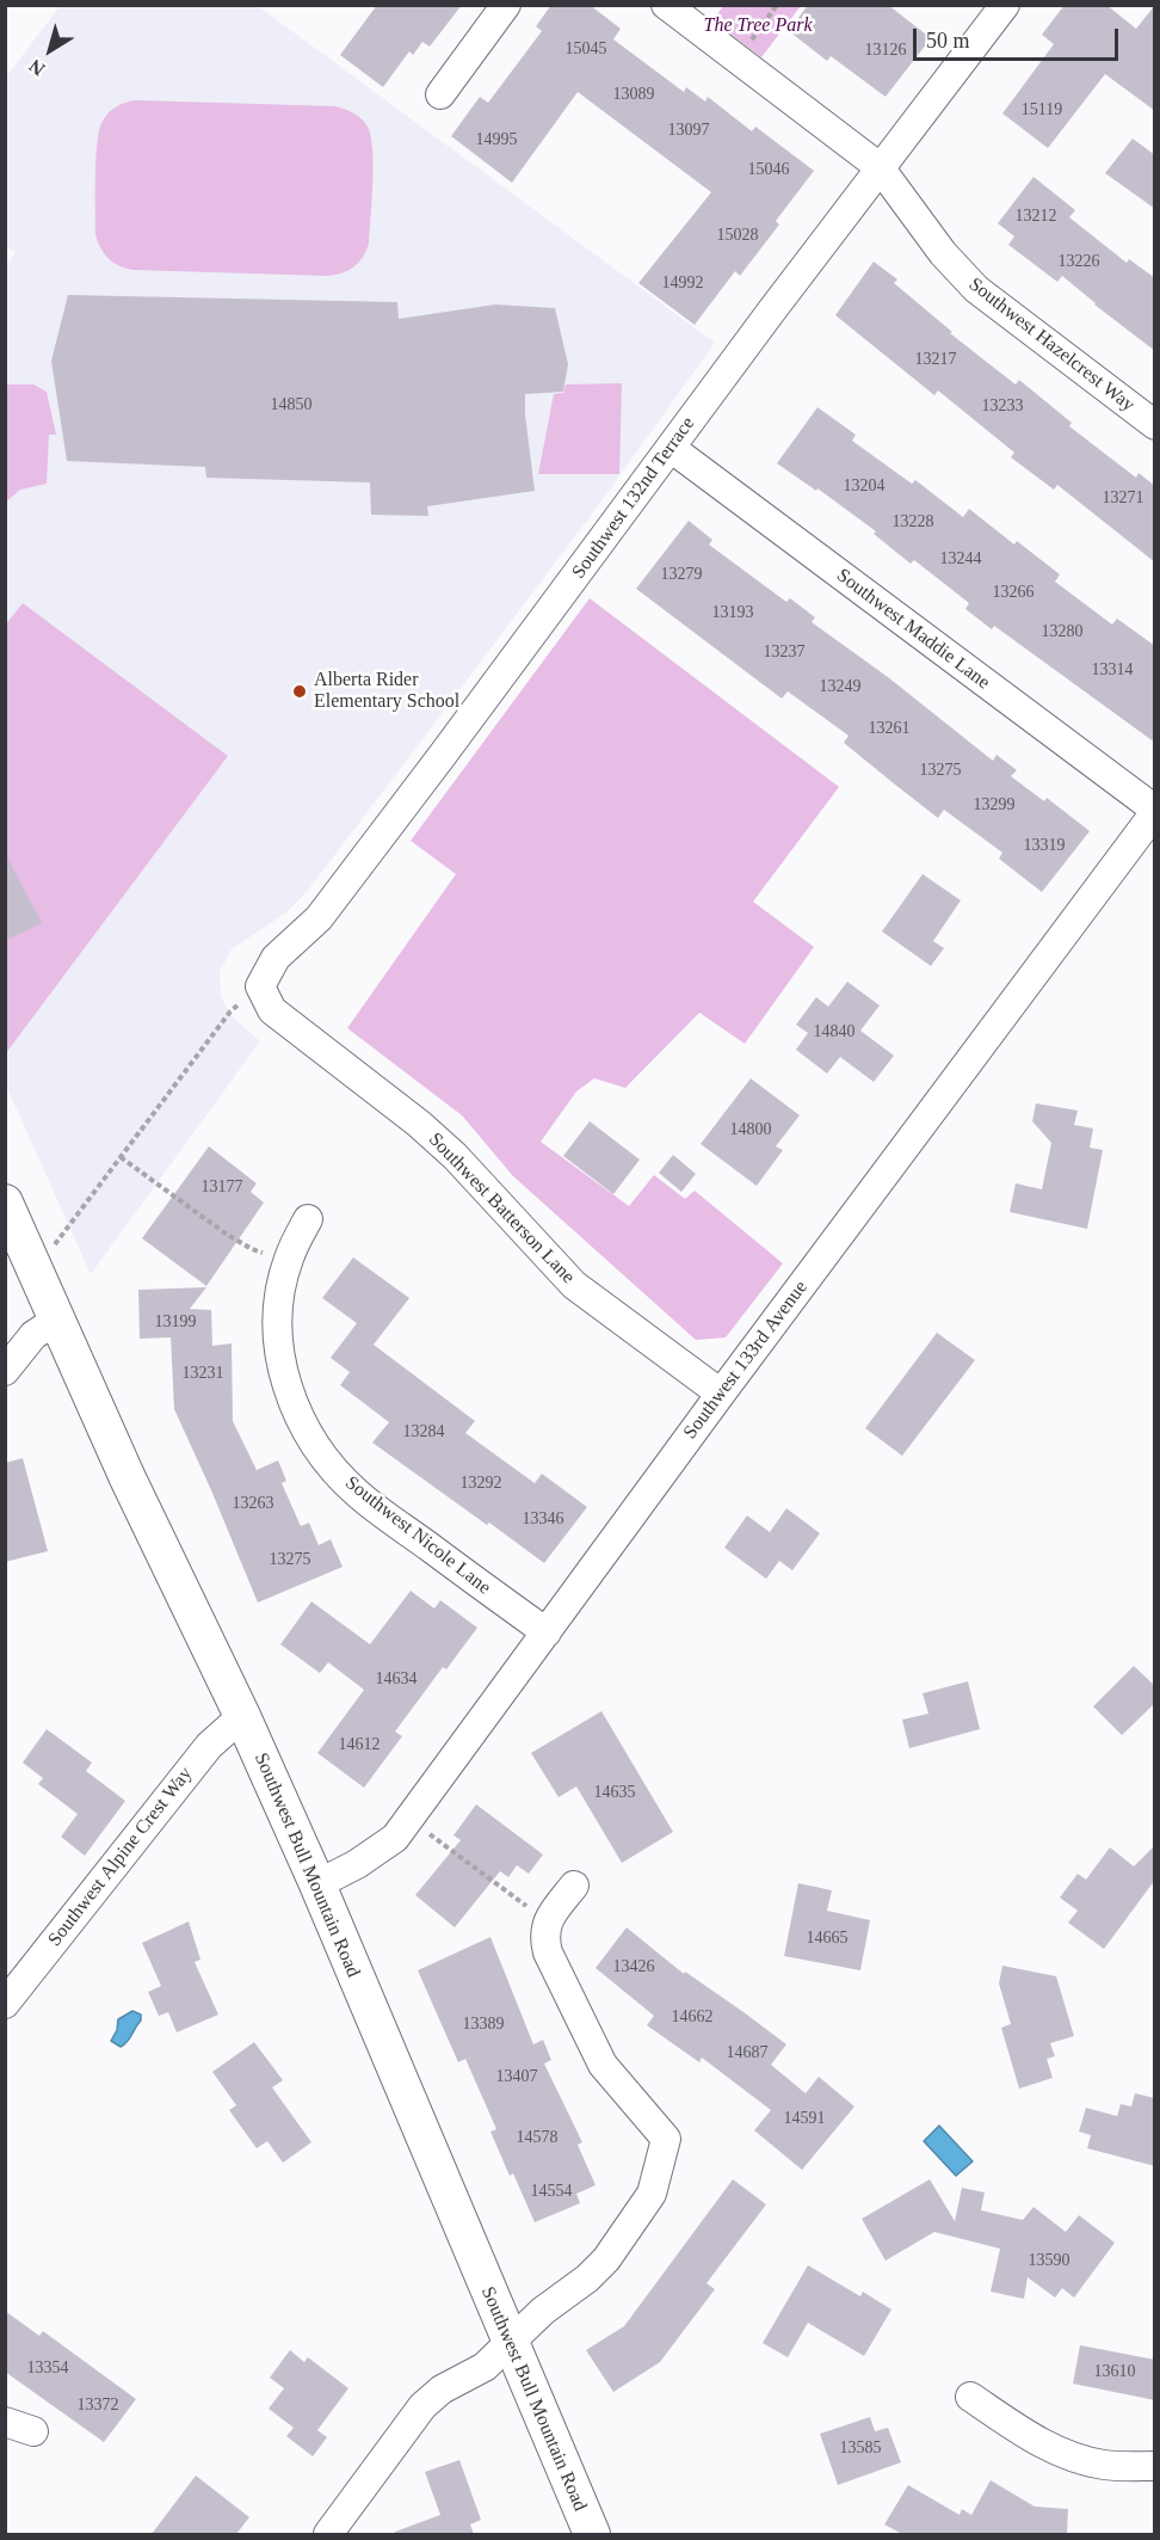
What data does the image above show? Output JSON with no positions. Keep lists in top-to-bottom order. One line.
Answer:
{"streets":{"main road":["Southwest Bull Mountain Road"],"street":["Southwest Hazelcrest Way","Southwest 132nd Terrace","Southwest Maddie Lane","Southwest Batterson Lane","Southwest 133rd Avenue","Southwest Nicole Lane","Southwest Alpine Crest Way"]},"crossings":[["Southwest Hazelcrest Way","Southwest 132nd Terrace"],["Southwest 132nd Terrace","Southwest Maddie Lane"],["Southwest 132nd Terrace","Southwest Batterson Lane"],["Southwest Maddie Lane","Southwest 133rd Avenue"],["Southwest Batterson Lane","Southwest 133rd Avenue"],["Southwest 133rd Avenue","Southwest Nicole Lane"],["Southwest 133rd Avenue","Southwest Bull Mountain Road"],["Southwest Alpine Crest Way","Southwest Bull Mountain Road"]],"parks":["The Tree Park"],"places":["Alberta Rider Elementary School"],"house_numbers":["15045","13126","13089","15119","13097","14995","15046","13212","15028","13226","14992","13217","14850","13233","13204","13271","13228","13244","13279","13266","13193","13280","13237","13314","13249","13261","13275","13299","13319","14840","14800","13177","13199","13231","13284","13292","13263","13346","13275","14634","14612","14635","14665","13426","14662","13389","14687","13407","14591","14578","14554","13590","13354","13610","13372","13585"],"scale_bar":"50 m","north":"bottom left"}
